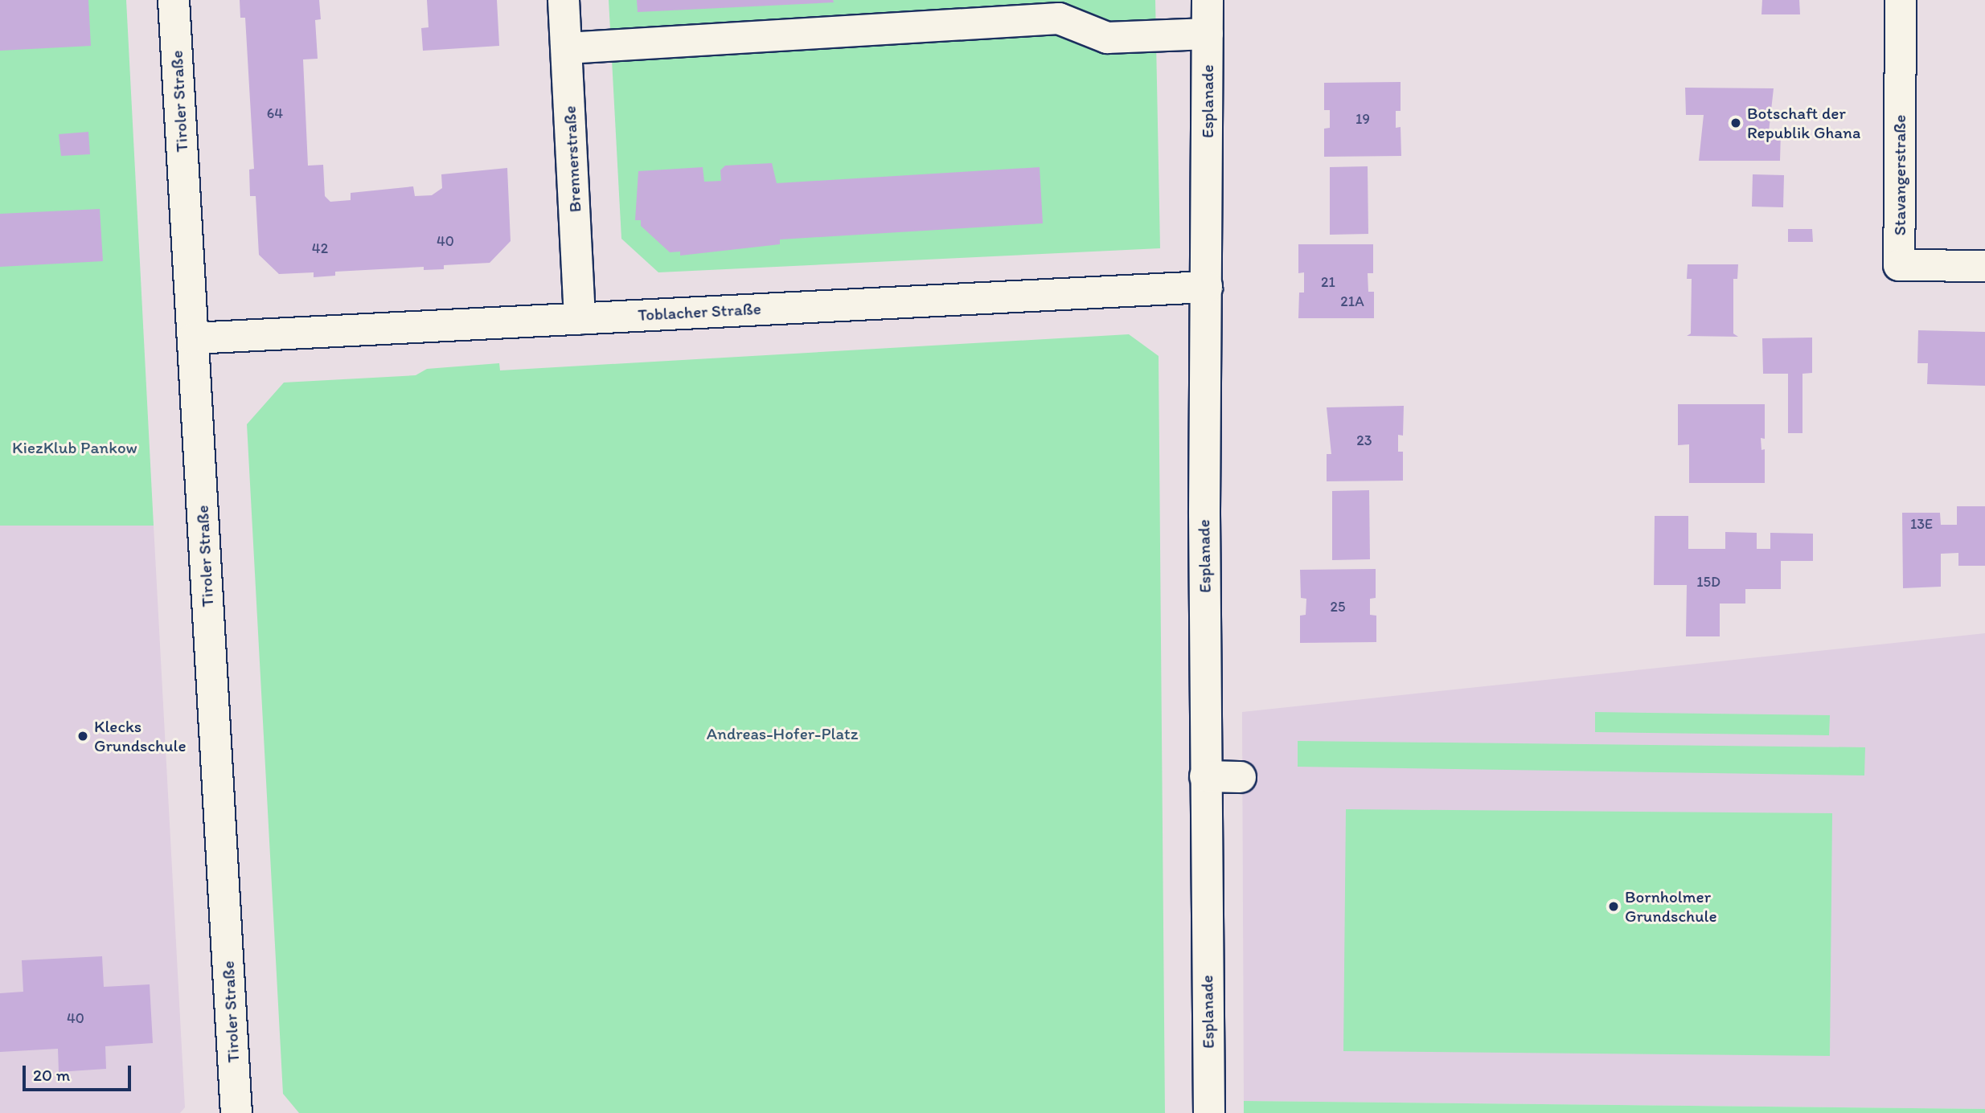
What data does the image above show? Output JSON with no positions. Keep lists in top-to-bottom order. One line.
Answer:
{"streets":{"street":["Tiroler Straße","Esplanade","Brennerstraße","Stavangerstraße","Toblacher Straße"]},"crossings":[["Tiroler Straße","Toblacher Straße"],["Esplanade","Toblacher Straße"],["Brennerstraße","Toblacher Straße"]],"parks":["KiezKlub Pankow","Andreas-Hofer-Platz"],"places":["Botschaft der Republik Ghana","Klecks Grundschule","Bornholmer Grundschule"],"house_numbers":["64","19","40","42","21","21A","23","13E","15D","25","40"],"scale_bar":"20 m"}
